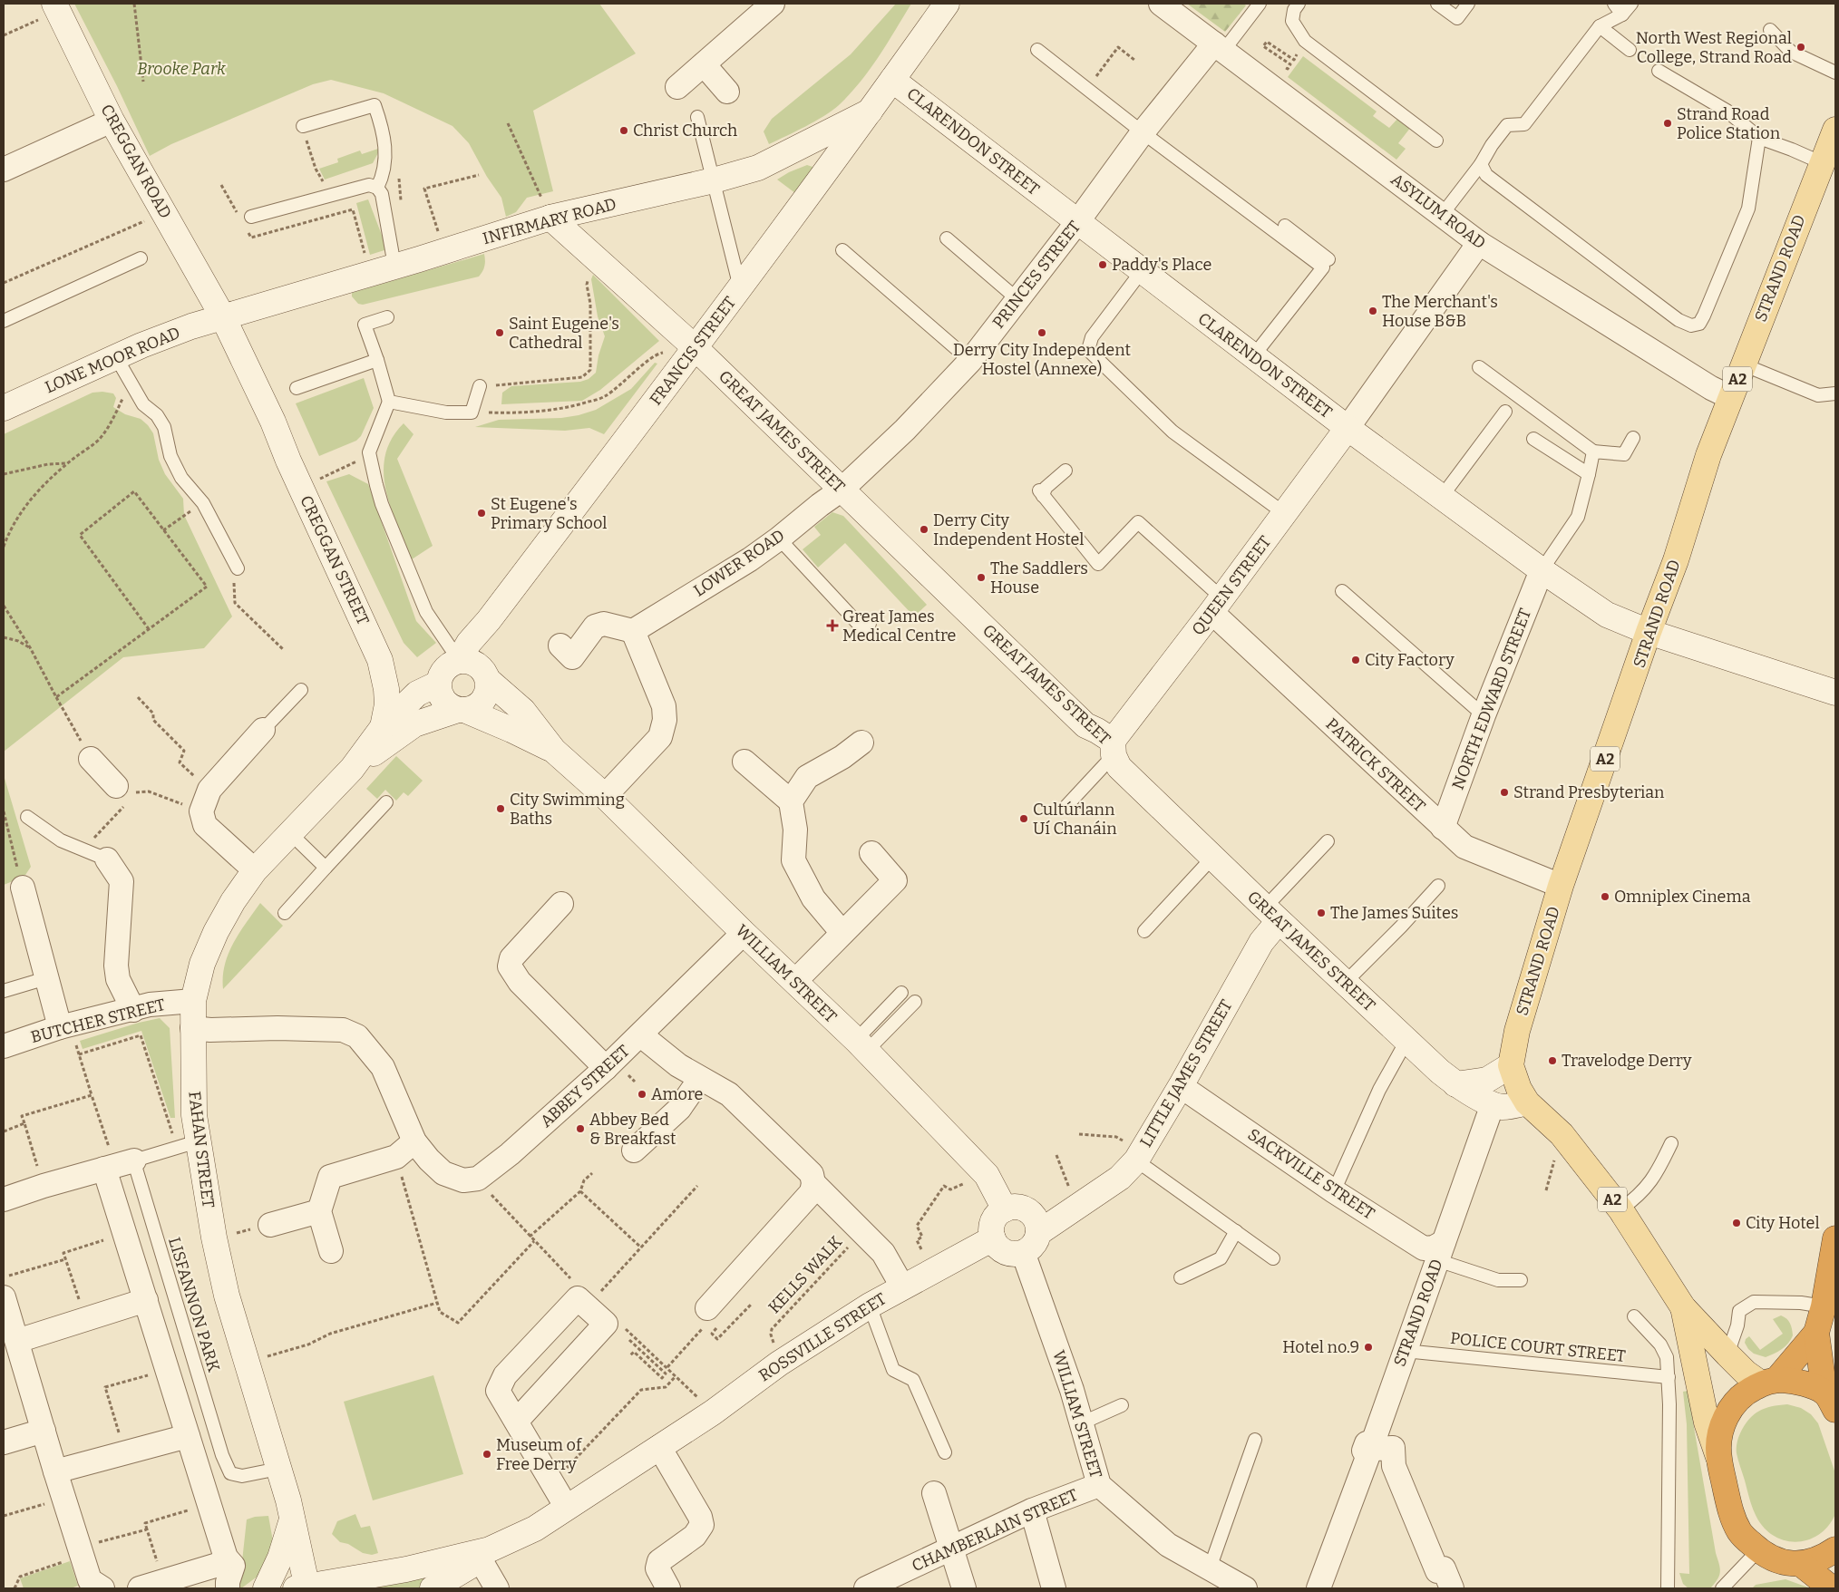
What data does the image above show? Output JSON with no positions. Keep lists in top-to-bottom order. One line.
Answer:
{"streets":{"highway":["A2"],"main road":["CLARENDON STREET","CREGGAN ROAD","INFIRMARY ROAD","STRAND ROAD","FRANCIS STREET","LONE MOOR ROAD","GREAT JAMES STREET","CREGGAN STREET","QUEEN STREET","WILLIAM STREET","LITTLE JAMES STREET","FAHAN STREET","ROSSVILLE STREET"],"street":["ASYLUM ROAD","PRINCES STREET","LOWER ROAD","NORTH EDWARD STREET","PATRICK STREET","BUTCHER STREET","ABBEY STREET","SACKVILLE STREET","CHAMBERLAIN STREET"],"lane":["LISFANNON PARK","POLICE COURT STREET"],"path":["KELLS WALK"]},"crossings":[["CLARENDON STREET","STRAND ROAD"],["CLARENDON STREET","PRINCES STREET"],["CLARENDON STREET","FRANCIS STREET"],["CLARENDON STREET","QUEEN STREET"],["CLARENDON STREET","NORTH EDWARD STREET"],["CREGGAN ROAD","INFIRMARY ROAD"],["CREGGAN ROAD","LONE MOOR ROAD"],["CREGGAN ROAD","CREGGAN STREET"],["ASYLUM ROAD","STRAND ROAD"],["ASYLUM ROAD","PRINCES STREET"],["INFIRMARY ROAD","FRANCIS STREET"],["INFIRMARY ROAD","LONE MOOR ROAD"],["INFIRMARY ROAD","GREAT JAMES STREET"],["INFIRMARY ROAD","CREGGAN STREET"],["STRAND ROAD","A2"],["STRAND ROAD","GREAT JAMES STREET"],["STRAND ROAD","PATRICK STREET"],["STRAND ROAD","SACKVILLE STREET"],["STRAND ROAD","POLICE COURT STREET"],["PRINCES STREET","GREAT JAMES STREET"],["PRINCES STREET","LOWER ROAD"],["FRANCIS STREET","GREAT JAMES STREET"],["FRANCIS STREET","CREGGAN STREET"],["FRANCIS STREET","WILLIAM STREET"],["FRANCIS STREET","FAHAN STREET"],["LONE MOOR ROAD","CREGGAN STREET"],["A2","GREAT JAMES STREET"],["GREAT JAMES STREET","LOWER ROAD"],["GREAT JAMES STREET","QUEEN STREET"],["GREAT JAMES STREET","LITTLE JAMES STREET"],["CREGGAN STREET","WILLIAM STREET"],["CREGGAN STREET","FAHAN STREET"],["QUEEN STREET","PATRICK STREET"],["NORTH EDWARD STREET","PATRICK STREET"],["WILLIAM STREET","LITTLE JAMES STREET"],["WILLIAM STREET","ABBEY STREET"],["WILLIAM STREET","FAHAN STREET"],["WILLIAM STREET","ROSSVILLE STREET"],["WILLIAM STREET","CHAMBERLAIN STREET"],["BUTCHER STREET","FAHAN STREET"],["LITTLE JAMES STREET","SACKVILLE STREET"],["LITTLE JAMES STREET","ROSSVILLE STREET"],["ABBEY STREET","FAHAN STREET"],["FAHAN STREET","LISFANNON PARK"],["FAHAN STREET","ROSSVILLE STREET"],["KELLS WALK","ROSSVILLE STREET"]],"parks":["Brooke Park"],"places":{"other":["North West Regional College, Strand Road","Strand Road Police Station","Christ Church","Paddy's Place","The Merchant's House B&B","Saint Eugene's Cathedral","Derry City Independent Hostel (Annexe)","St Eugene's Primary School","Derry City Independent Hostel","The Saddlers House","City Factory","Strand Presbyterian","City Swimming Baths","Cultúrlann Uí Chanáin","Omniplex Cinema","The James Suites","Travelodge Derry","Amore","Abbey Bed & Breakfast","City Hotel","Hotel no.9","Museum of Free Derry"],"health":["Great James Medical Centre"]}}
